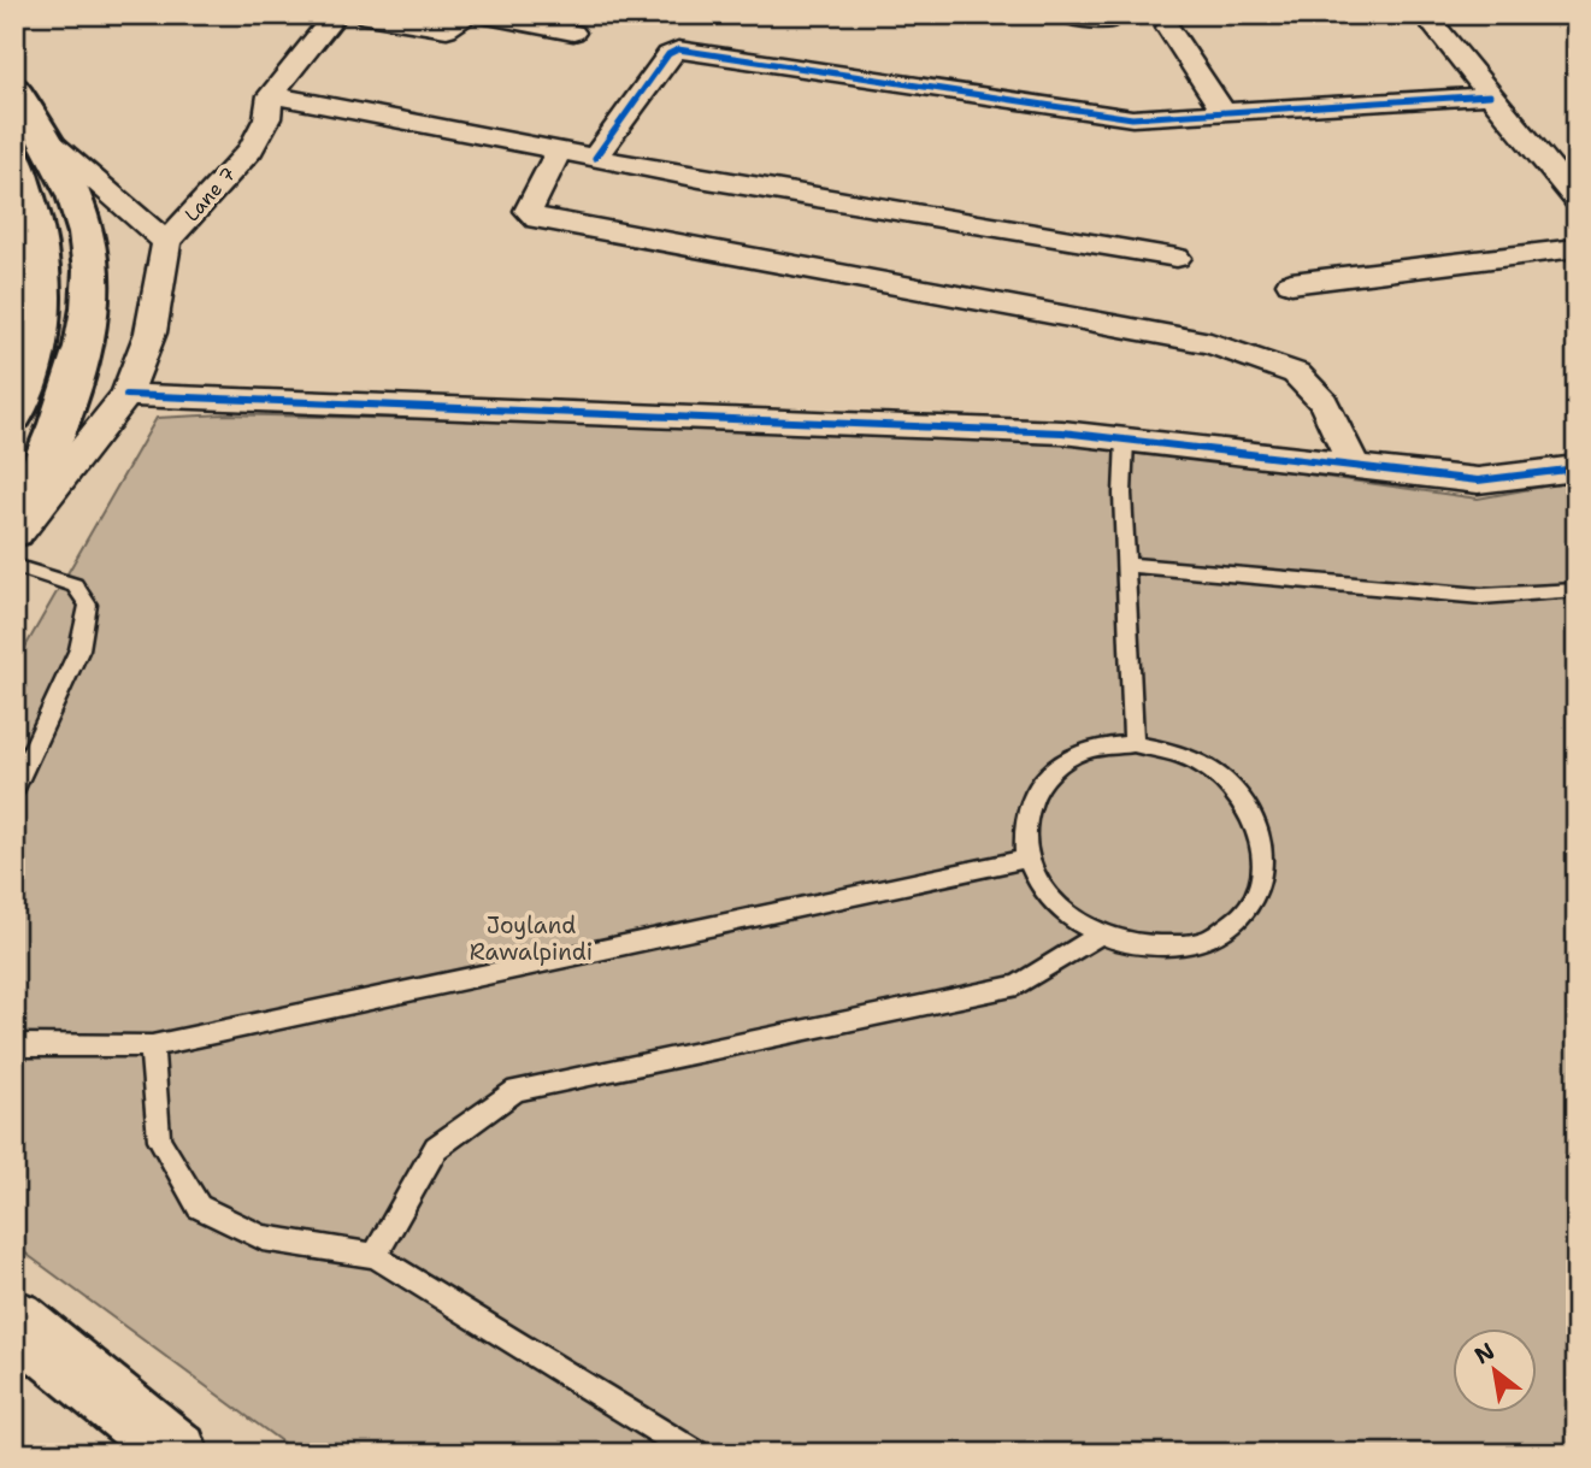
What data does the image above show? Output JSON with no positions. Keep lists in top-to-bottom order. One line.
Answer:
{"streets":{"street":["Lane 7"]},"parks":["Joyland Rawalpindi"],"north":"top left"}
